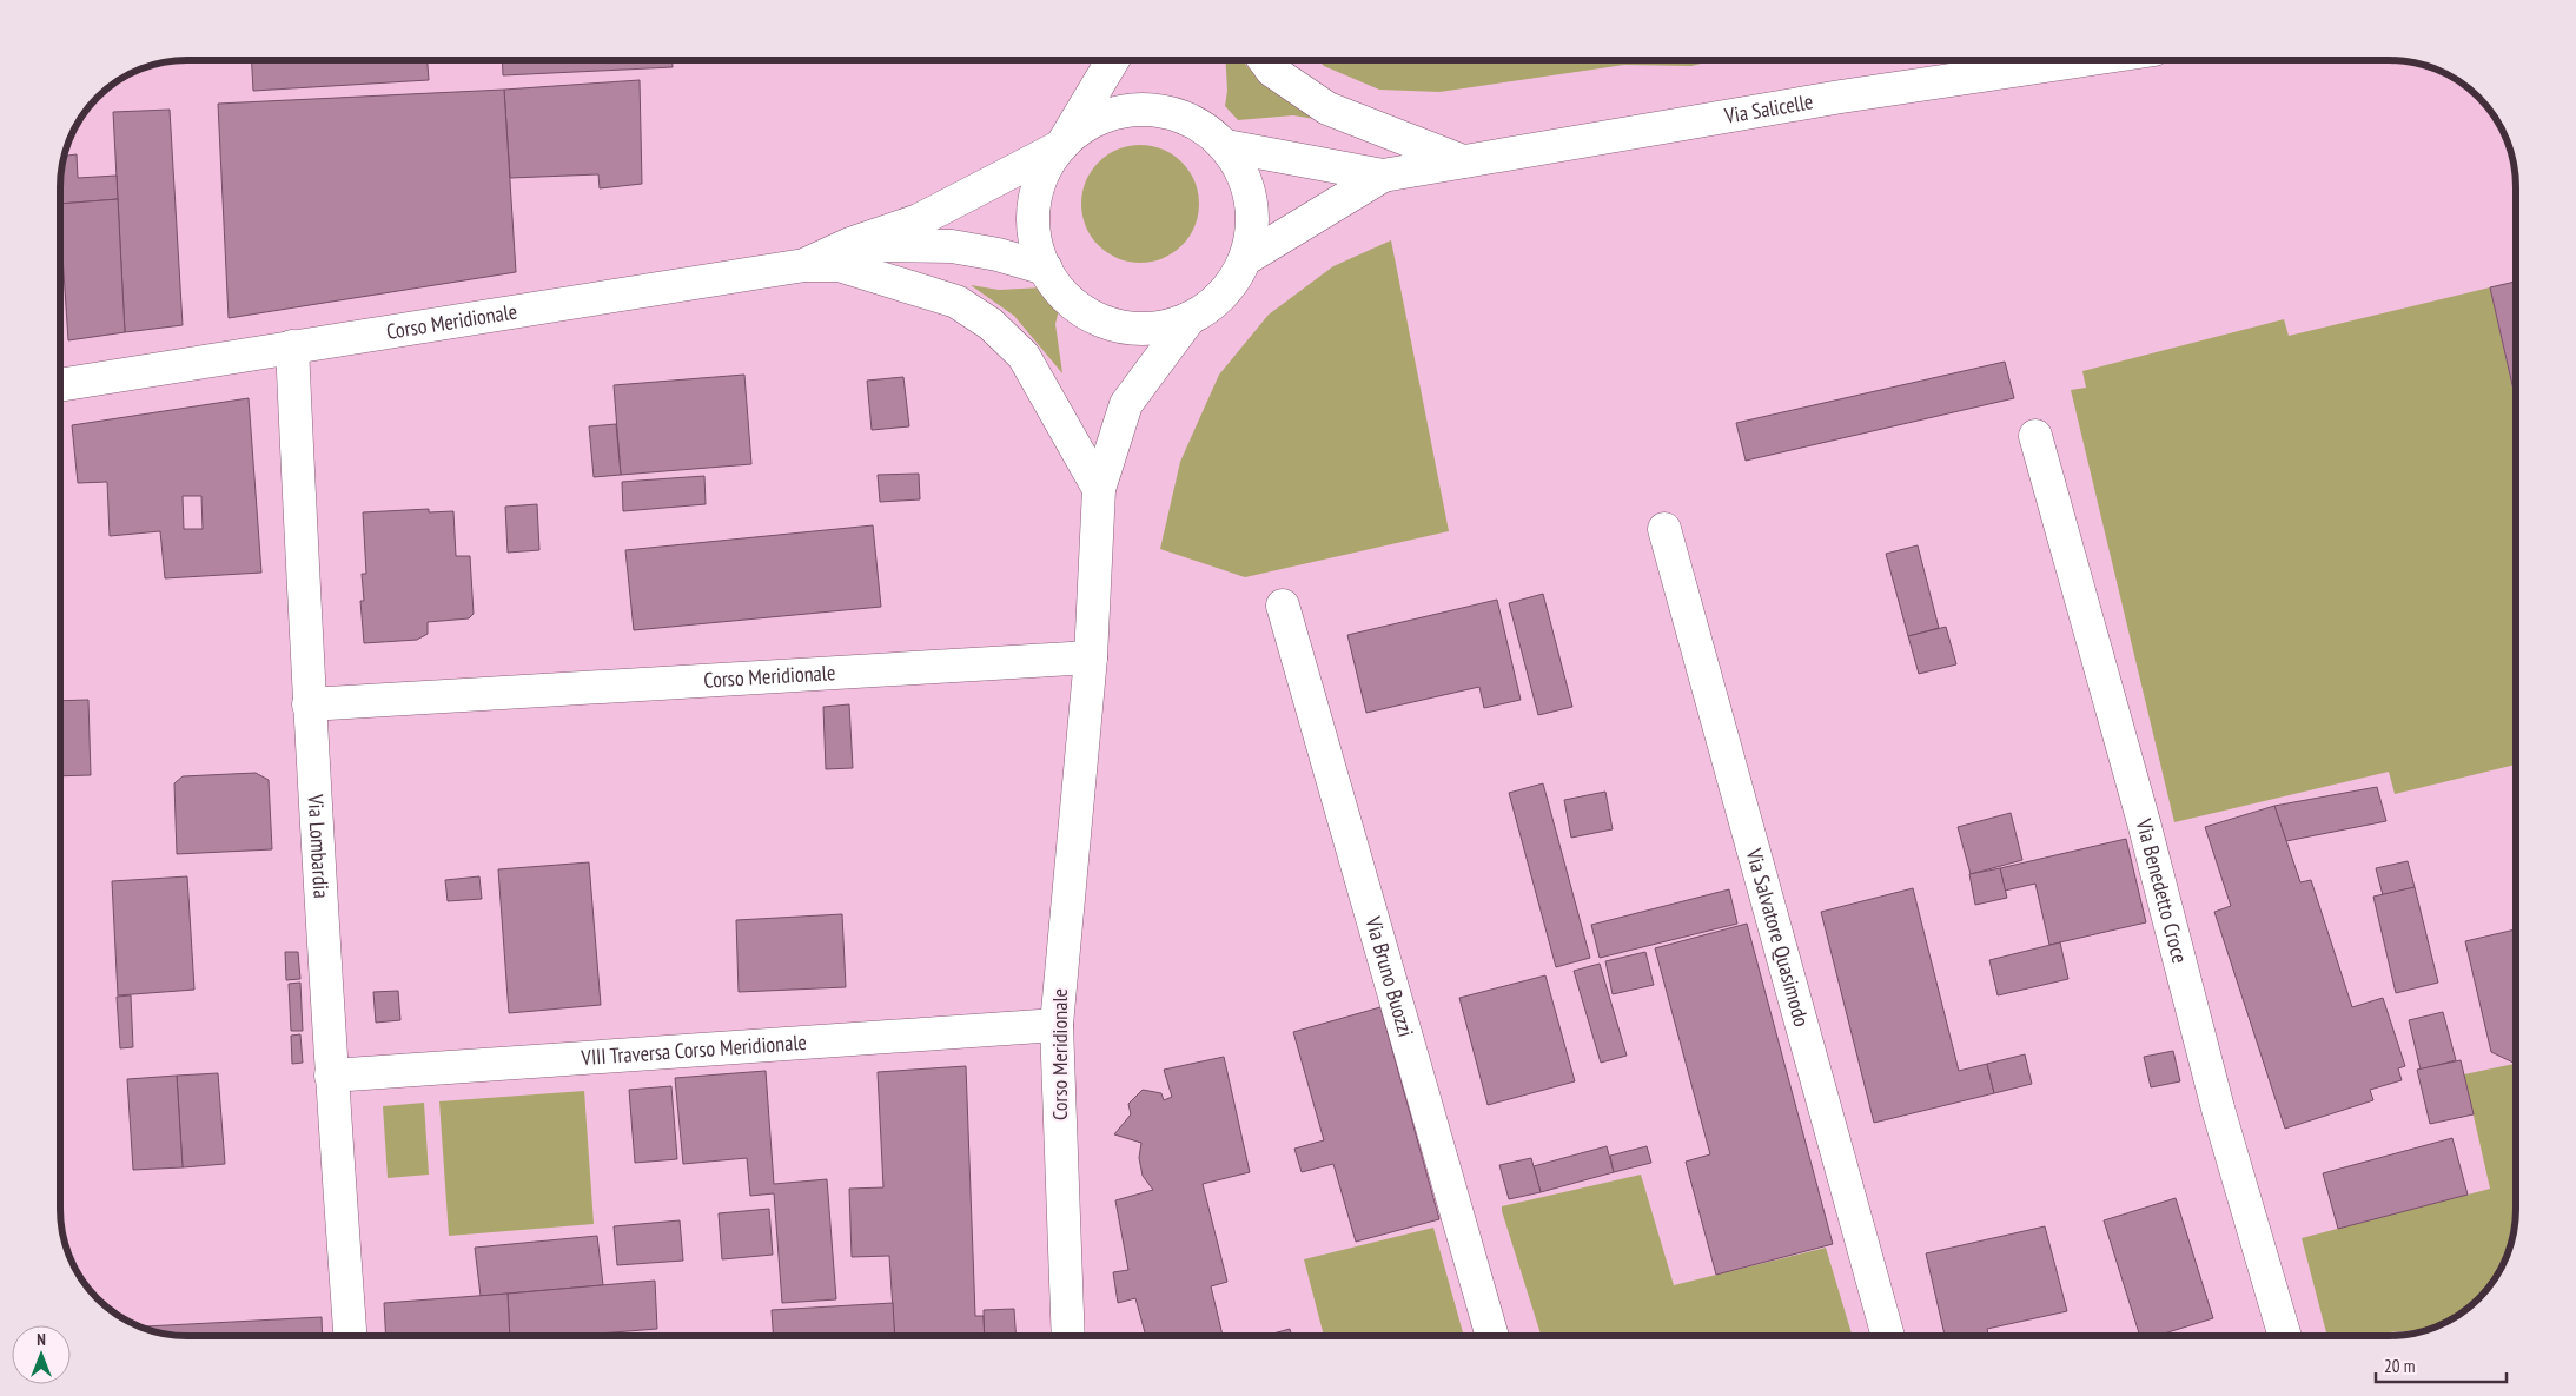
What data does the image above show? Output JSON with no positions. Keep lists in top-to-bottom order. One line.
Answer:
{"streets":{"street":["Via Salicelle","Corso Meridionale","Via Lombardia","Via Benedetto Croce","Via Salvatore Quasimodo","Via Bruno Buozzi","VIII Traversa Corso Meridionale"]},"crossings":[["Corso Meridionale","Via Lombardia"],["Corso Meridionale","VIII Traversa Corso Meridionale"],["Via Lombardia","VIII Traversa Corso Meridionale"]],"scale_bar":"20 m","north":"top"}
